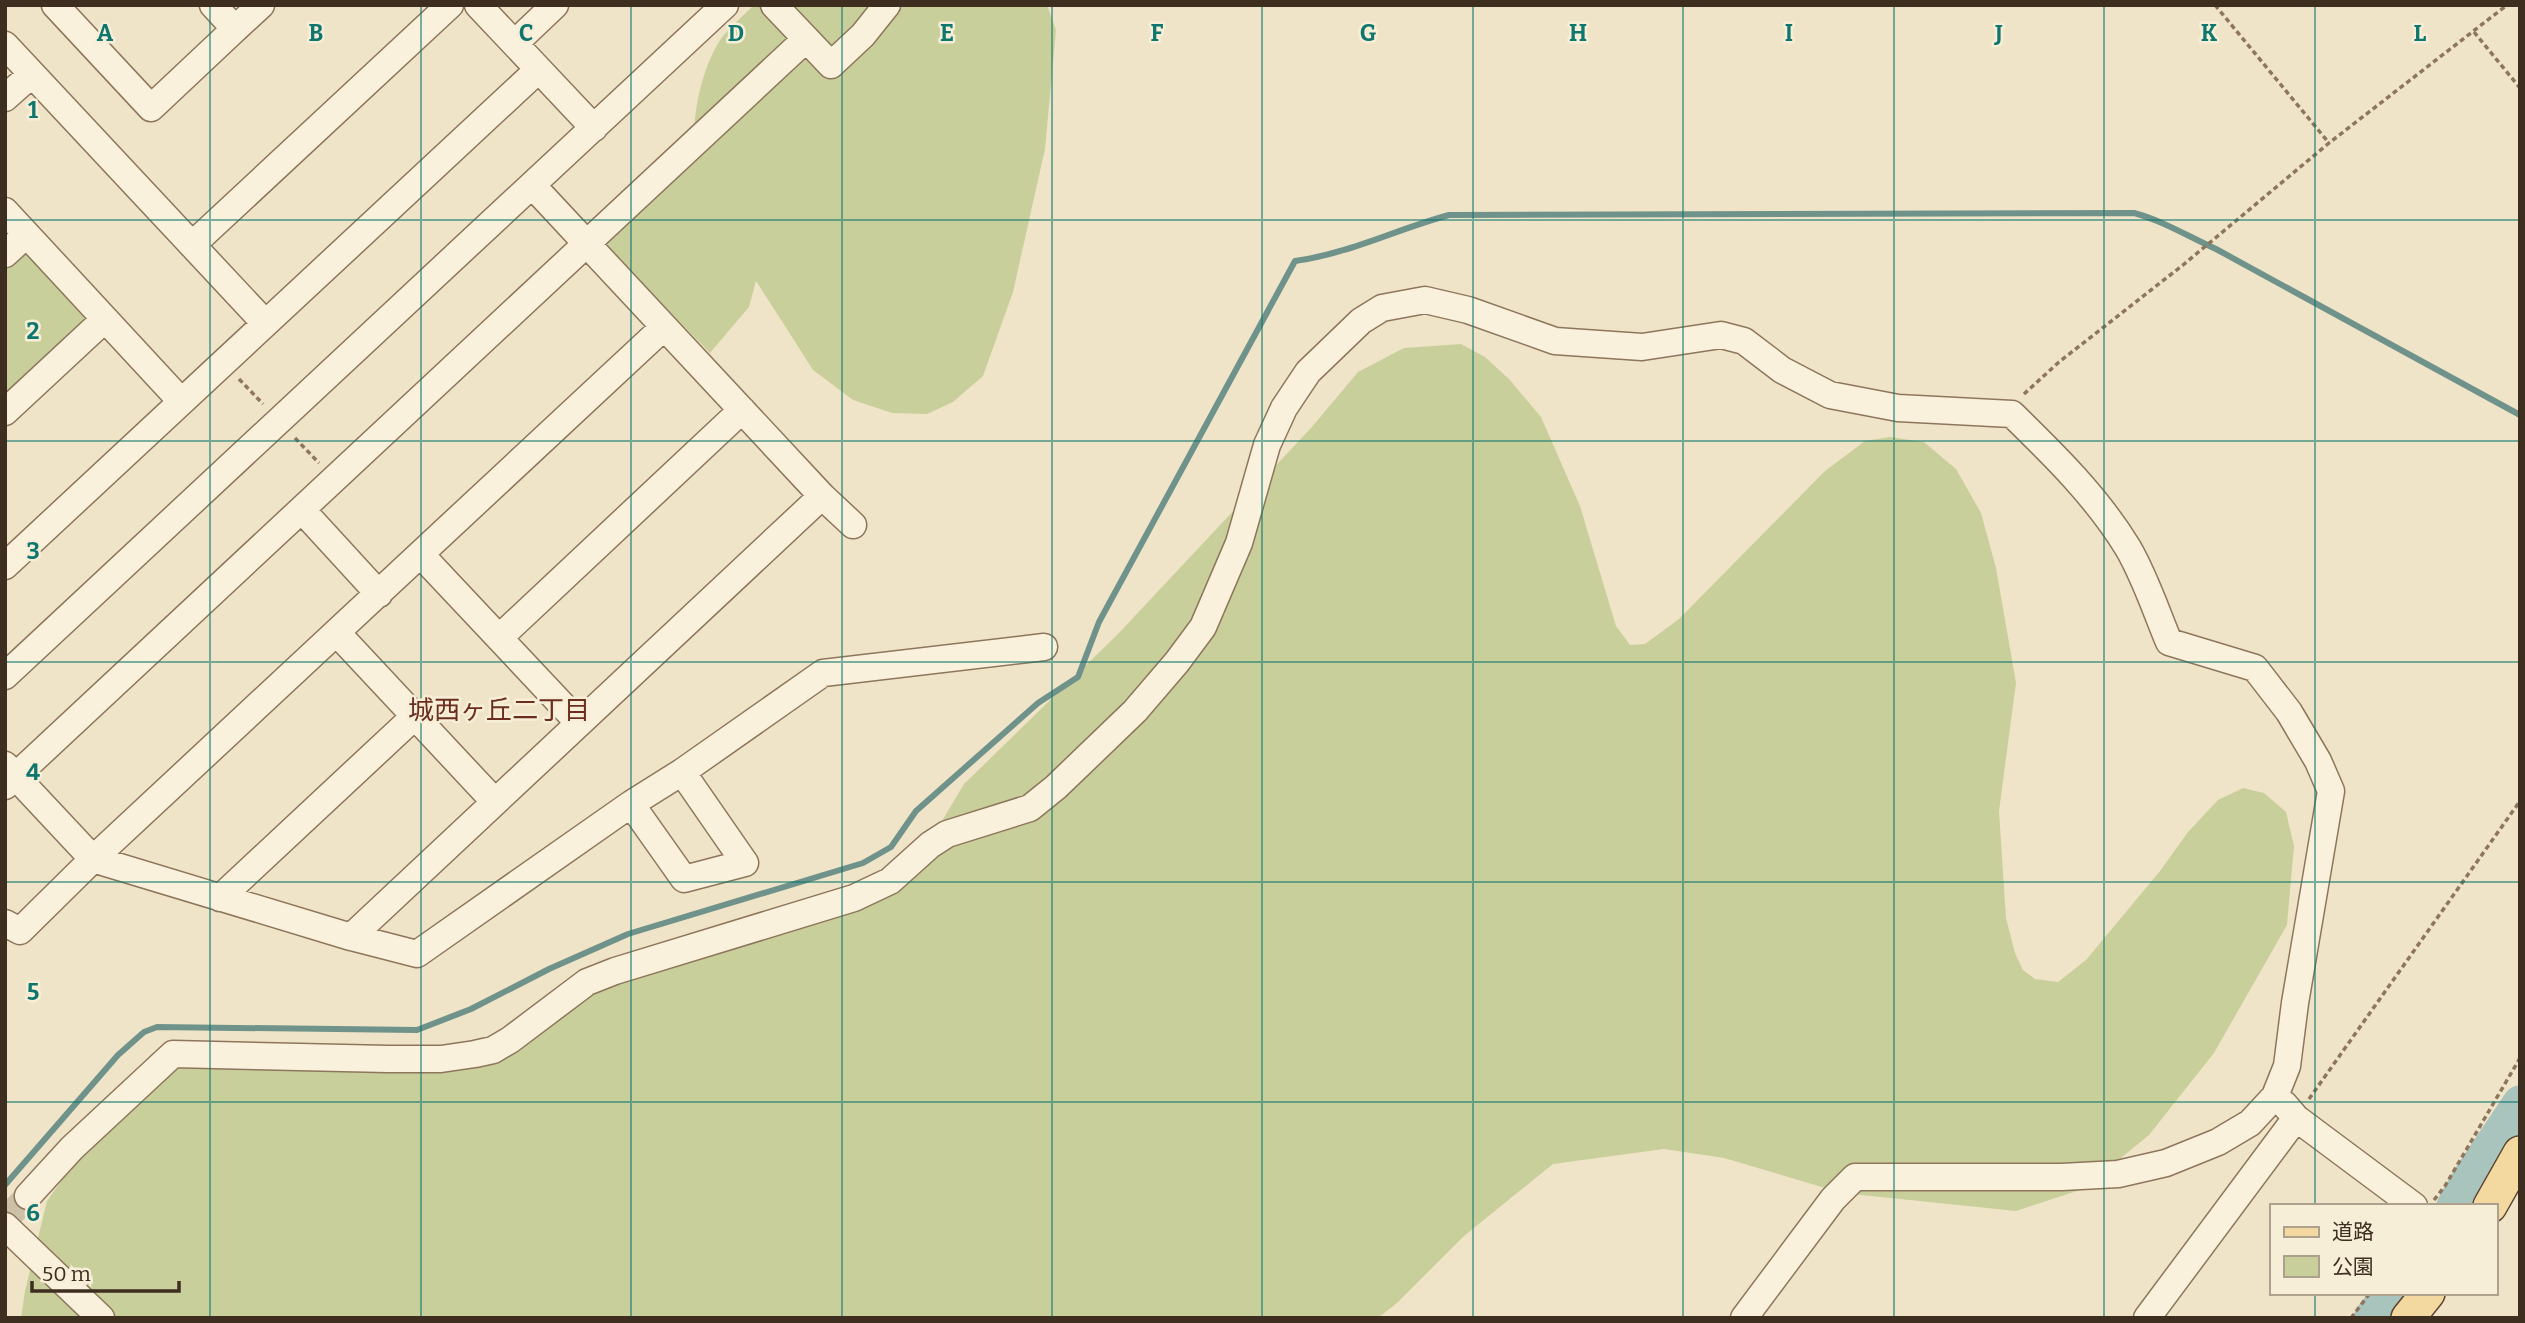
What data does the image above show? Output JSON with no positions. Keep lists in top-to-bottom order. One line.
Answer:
{"districts":["城西ヶ丘二丁目"],"legend":["道路","公園"],"scale_bar":"50 m","grid":{"columns":["A","B","C","D","E","F","G","H","I","J","K","L"],"rows":["1","2","3","4","5","6"]}}
